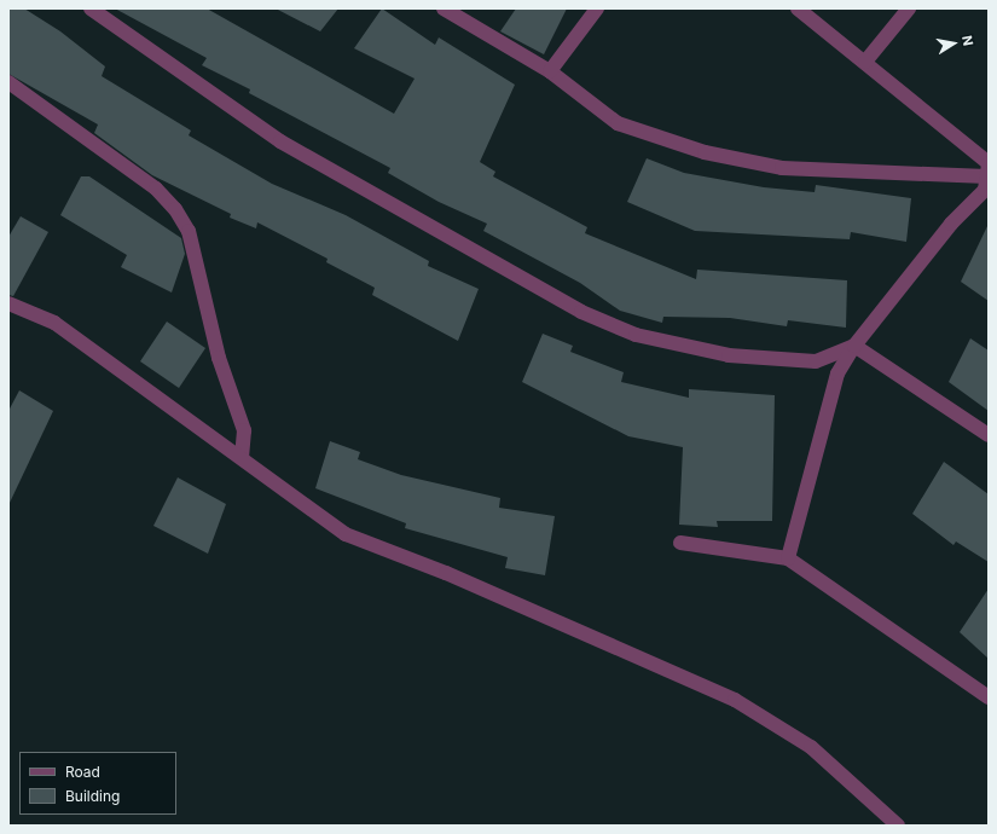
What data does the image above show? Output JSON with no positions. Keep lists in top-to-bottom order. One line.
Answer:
{"legend":["Road","Building"],"north":"right"}
